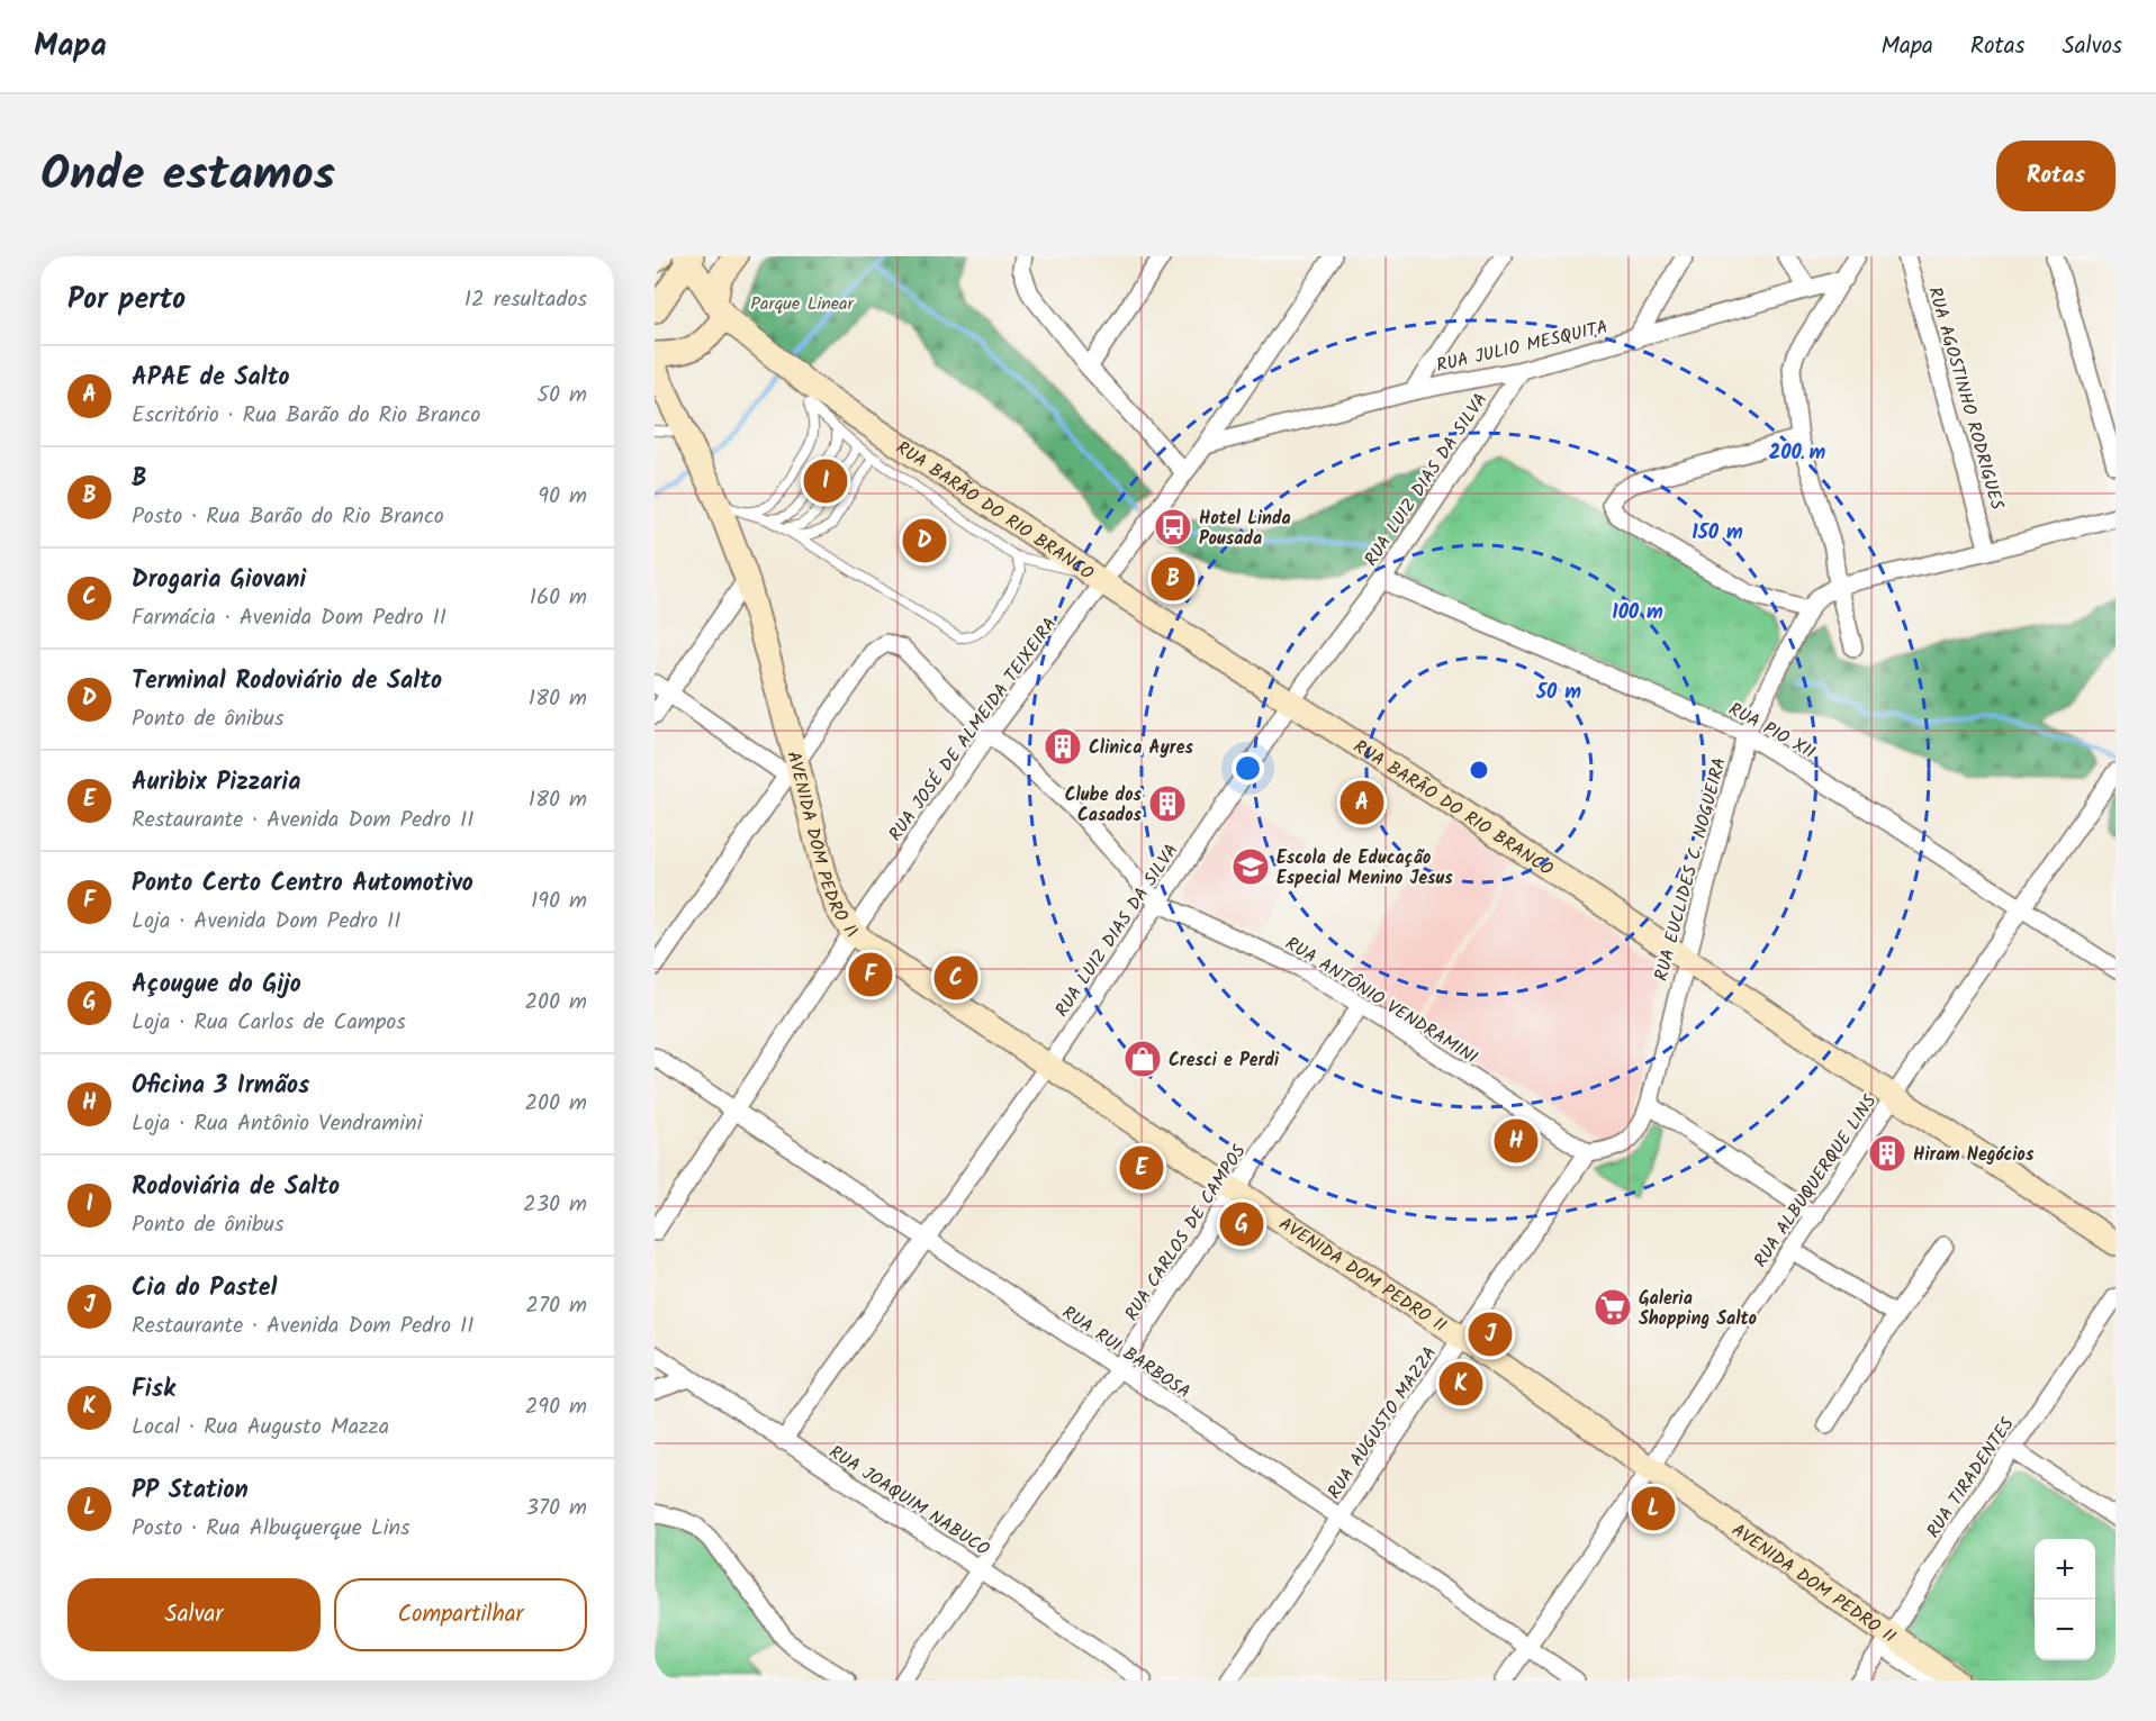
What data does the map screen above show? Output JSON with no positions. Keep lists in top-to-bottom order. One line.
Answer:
{"streets":{"main road":["RUA BARÃO DO RIO BRANCO","AVENIDA DOM PEDRO II"],"street":["RUA JULIO MESQUITA","RUA AGOSTINHO RODRIGUES","RUA LUIZ DIAS DA SILVA","RUA JOSÉ DE ALMEIDA TEIXEIRA","RUA PIO XII","RUA EUCLIDES C. NOGUEIRA","RUA ANTÔNIO VENDRAMINI","RUA ALBUQUERQUE LINS","RUA CARLOS DE CAMPOS","RUA RUI BARBOSA","RUA AUGUSTO MAZZA","RUA TIRADENTES","RUA JOAQUIM NABUCO"]},"crossings":[["RUA JULIO MESQUITA","RUA LUIZ DIAS DA SILVA"],["RUA JULIO MESQUITA","RUA JOSÉ DE ALMEIDA TEIXEIRA"],["RUA LUIZ DIAS DA SILVA","RUA BARÃO DO RIO BRANCO"],["RUA LUIZ DIAS DA SILVA","RUA PIO XII"],["RUA LUIZ DIAS DA SILVA","AVENIDA DOM PEDRO II"],["RUA LUIZ DIAS DA SILVA","RUA ANTÔNIO VENDRAMINI"],["RUA LUIZ DIAS DA SILVA","RUA RUI BARBOSA"],["RUA LUIZ DIAS DA SILVA","RUA JOAQUIM NABUCO"],["RUA BARÃO DO RIO BRANCO","RUA JOSÉ DE ALMEIDA TEIXEIRA"],["RUA BARÃO DO RIO BRANCO","RUA EUCLIDES C. NOGUEIRA"],["RUA BARÃO DO RIO BRANCO","RUA ALBUQUERQUE LINS"],["RUA JOSÉ DE ALMEIDA TEIXEIRA","AVENIDA DOM PEDRO II"],["RUA JOSÉ DE ALMEIDA TEIXEIRA","RUA ANTÔNIO VENDRAMINI"],["RUA JOSÉ DE ALMEIDA TEIXEIRA","RUA RUI BARBOSA"],["RUA PIO XII","RUA EUCLIDES C. NOGUEIRA"],["RUA PIO XII","RUA ALBUQUERQUE LINS"],["AVENIDA DOM PEDRO II","RUA ANTÔNIO VENDRAMINI"],["AVENIDA DOM PEDRO II","RUA ALBUQUERQUE LINS"],["AVENIDA DOM PEDRO II","RUA CARLOS DE CAMPOS"],["AVENIDA DOM PEDRO II","RUA AUGUSTO MAZZA"],["AVENIDA DOM PEDRO II","RUA TIRADENTES"],["RUA EUCLIDES C. NOGUEIRA","RUA ANTÔNIO VENDRAMINI"],["RUA EUCLIDES C. NOGUEIRA","RUA AUGUSTO MAZZA"],["RUA ANTÔNIO VENDRAMINI","RUA CARLOS DE CAMPOS"],["RUA ANTÔNIO VENDRAMINI","RUA AUGUSTO MAZZA"],["RUA ALBUQUERQUE LINS","RUA RUI BARBOSA"],["RUA CARLOS DE CAMPOS","RUA RUI BARBOSA"],["RUA CARLOS DE CAMPOS","RUA JOAQUIM NABUCO"],["RUA RUI BARBOSA","RUA AUGUSTO MAZZA"]],"parks":["Parque Linear"],"places":{"bus stop":["Hotel Linda Pousada"],"building":["Clinica Ayres","Clube dos Casados","Hiram Negócios"],"school or university":["Escola de Educação Especial Menino Jesus"],"shop":["Cresci e Perdi"],"supermarket":["Galeria Shopping Salto"]},"page":{"header":"Mapa","nav":["Mapa","Rotas","Salvos"],"title":"Onde estamos","buttons":["Rotas",["Salvar","Compartilhar"]],"heading":["Por perto","12 resultados"],"list":[{"mark":"A","name":"APAE de Salto","note":"Escritório · Rua Barão do Rio Branco","value":"50 m"},{"mark":"B","name":"B","note":"Posto · Rua Barão do Rio Branco","value":"90 m"},{"mark":"C","name":"Drogaria Giovani","note":"Farmácia · Avenida Dom Pedro II","value":"160 m"},{"mark":"D","name":"Terminal Rodoviário de Salto","note":"Ponto de ônibus","value":"180 m"},{"mark":"E","name":"Auribix Pizzaria","note":"Restaurante · Avenida Dom Pedro II","value":"180 m"},{"mark":"F","name":"Ponto Certo Centro Automotivo","note":"Loja · Avenida Dom Pedro II","value":"190 m"},{"mark":"G","name":"Açougue do Gijo","note":"Loja · Rua Carlos de Campos","value":"200 m"},{"mark":"H","name":"Oficina 3 Irmãos","note":"Loja · Rua Antônio Vendramini","value":"200 m"},{"mark":"I","name":"Rodoviária de Salto","note":"Ponto de ônibus","value":"230 m"},{"mark":"J","name":"Cia do Pastel","note":"Restaurante · Avenida Dom Pedro II","value":"270 m"},{"mark":"K","name":"Fisk","note":"Local · Rua Augusto Mazza","value":"290 m"},{"mark":"L","name":"PP Station","note":"Posto · Rua Albuquerque Lins","value":"370 m"}],"pins":["I","D","B","A","F","C","H","E","G","J","K","L"],"map_buttons":["+","−"]},"rings":["200 m","150 m","100 m","50 m"]}
